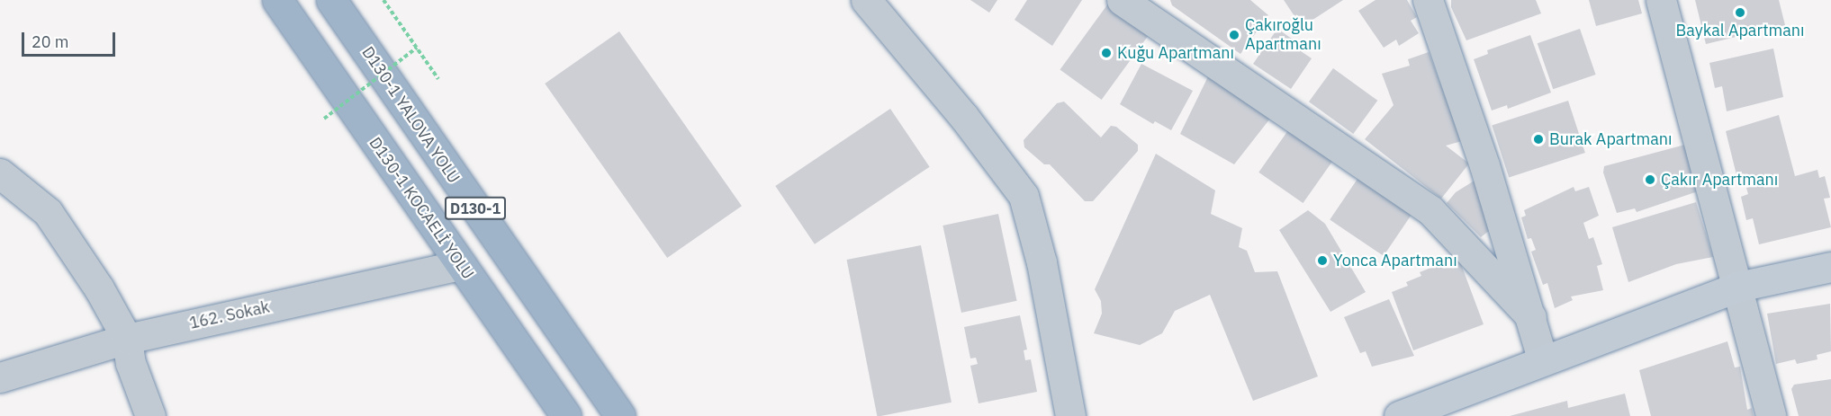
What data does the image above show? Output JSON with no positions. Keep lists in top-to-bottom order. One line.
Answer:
{"streets":{"highway":["D130-1 YALOVA YOLU","D130-1 KOCAELİ YOLU","D130-1"],"street":["162. Sokak"]},"crossings":[["D130-1 KOCAELİ YOLU","162. Sokak"]],"places":["Baykal Apartmanı","Çakıroğlu Apartmanı","Kuğu Apartmanı","Burak Apartmanı","Çakır Apartmanı","Yonca Apartmanı"],"scale_bar":"20 m"}
